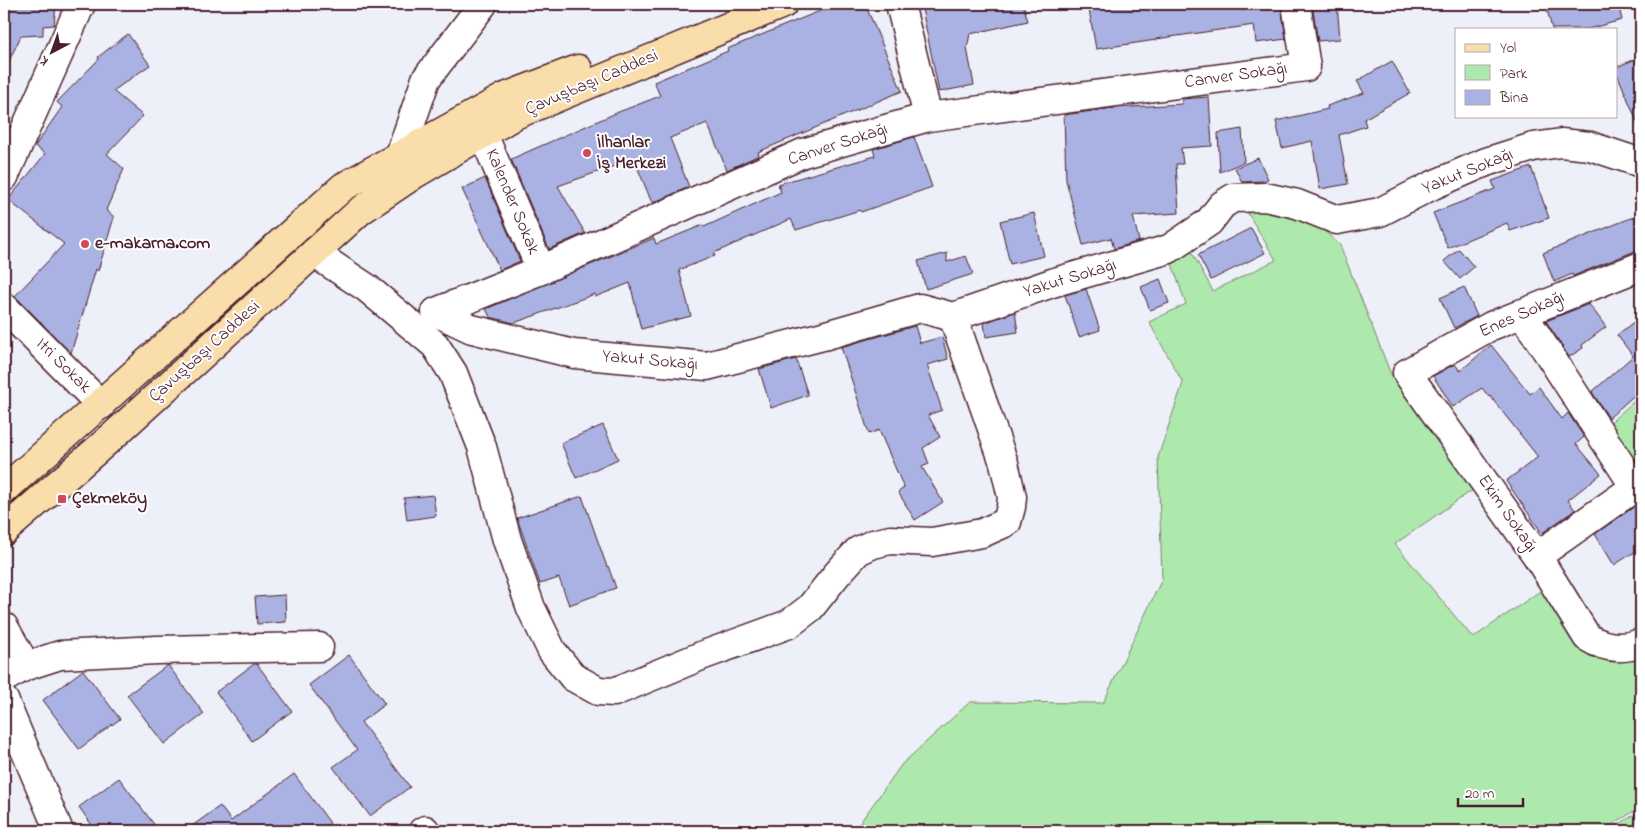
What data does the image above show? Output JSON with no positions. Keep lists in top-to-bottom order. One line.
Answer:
{"streets":{"main road":["Çavuşbaşı Caddesi"],"street":["Canver Sokağı","Yakut Sokağı","Kalender Sokak","Enes Sokağı","Itri Sokak","Ekim Sokağı"]},"crossings":[["Canver Sokağı","Yakut Sokağı"],["Canver Sokağı","Kalender Sokak"],["Çavuşbaşı Caddesi","Kalender Sokak"],["Çavuşbaşı Caddesi","Itri Sokak"],["Enes Sokağı","Ekim Sokağı"]],"places":{"other":["İlhanlar İş Merkezi","e-makarna.com"],"transit":["Çekmeköy"]},"legend":["Yol","Park","Bina"],"scale_bar":"20 m","north":"bottom left"}
